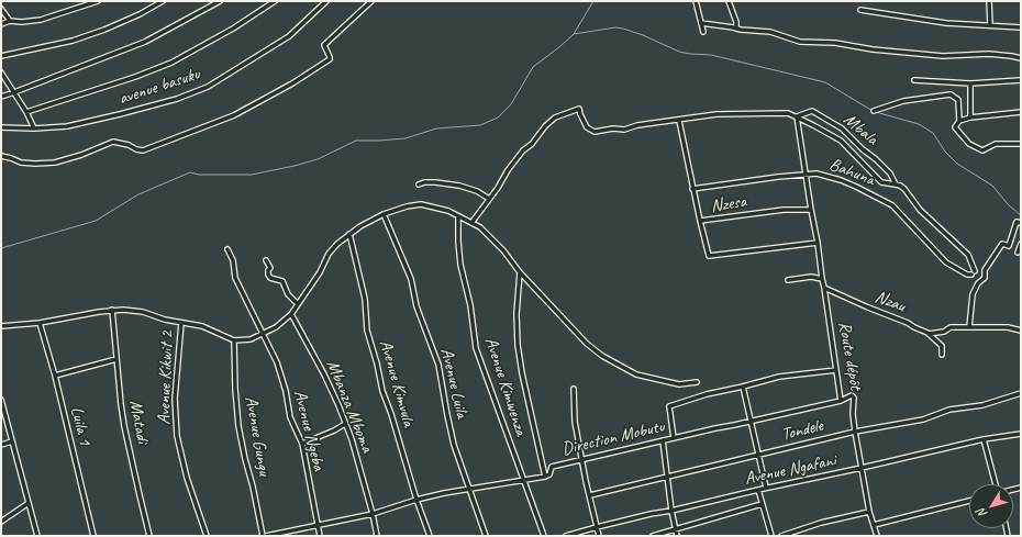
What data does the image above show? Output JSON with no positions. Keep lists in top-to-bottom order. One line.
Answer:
{"streets":{"street":["avenue basuku","Mbala","Bahuna","Nzesa","Nzau","Route dépôt","Avenue Kikwit 2","Avenue Kimvula","Avenue Luila","Avenue Kimwenza","Mbanza Mboma","Matadi","Luila 1","Avenue Ngeba","Tondele","Avenue Gungu","Direction Mobutu","Avenue Ngafani"]},"crossings":[["Mbala","Bahuna"],["Mbala","Nzesa"],["Bahuna","Nzesa"],["Nzau","Route dépôt"],["Route dépôt","Tondele"],["Route dépôt","Direction Mobutu"],["Route dépôt","Avenue Ngafani"],["Avenue Kimvula","Direction Mobutu"],["Avenue Luila","Direction Mobutu"],["Avenue Kimwenza","Direction Mobutu"],["Mbanza Mboma","Direction Mobutu"],["Avenue Ngeba","Direction Mobutu"],["Avenue Gungu","Direction Mobutu"]],"north":"bottom left"}
